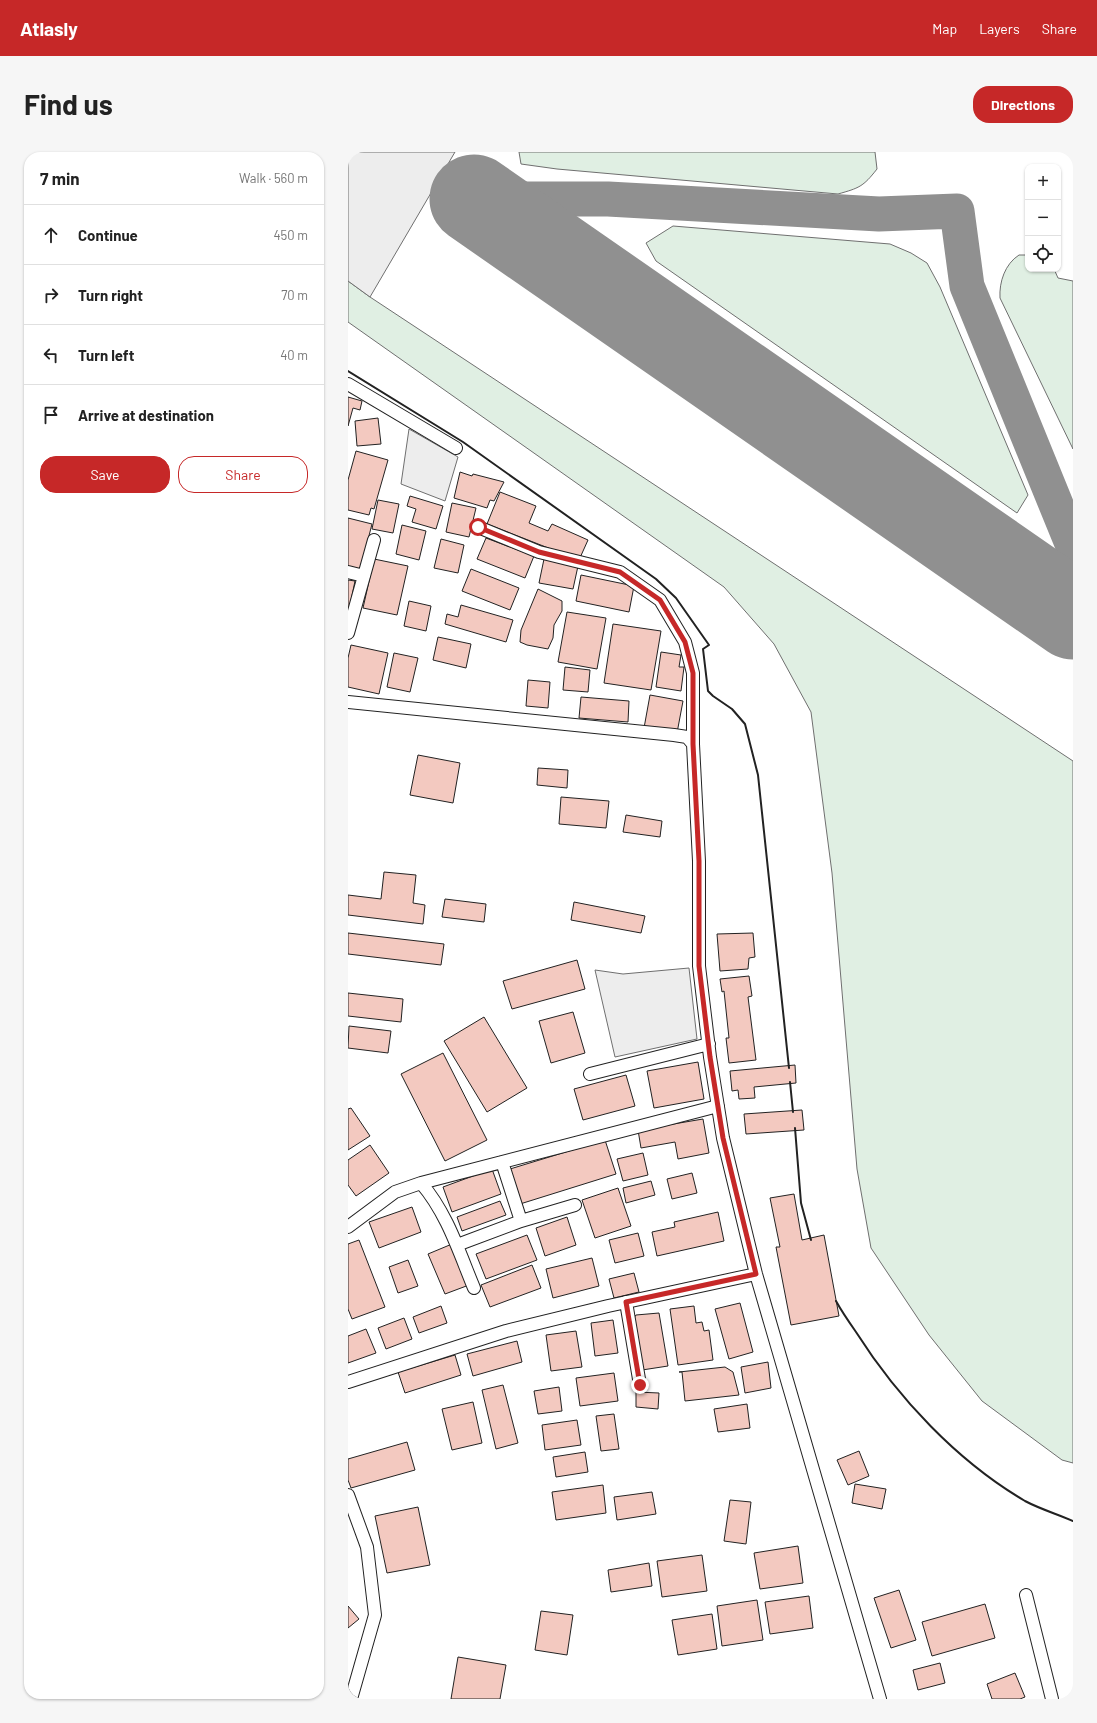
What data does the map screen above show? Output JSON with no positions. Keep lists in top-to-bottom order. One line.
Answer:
{"page":{"header":"Atlasly","nav":["Map","Layers","Share"],"buttons":["Directions",["Save","Share"]],"title":"Find us","heading":["7 min","Walk · 560 m"],"map_buttons":["+","−"],"list":[["Continue","450 m"],["Turn right","70 m"],["Turn left","40 m"],"Arrive at destination"]}}
